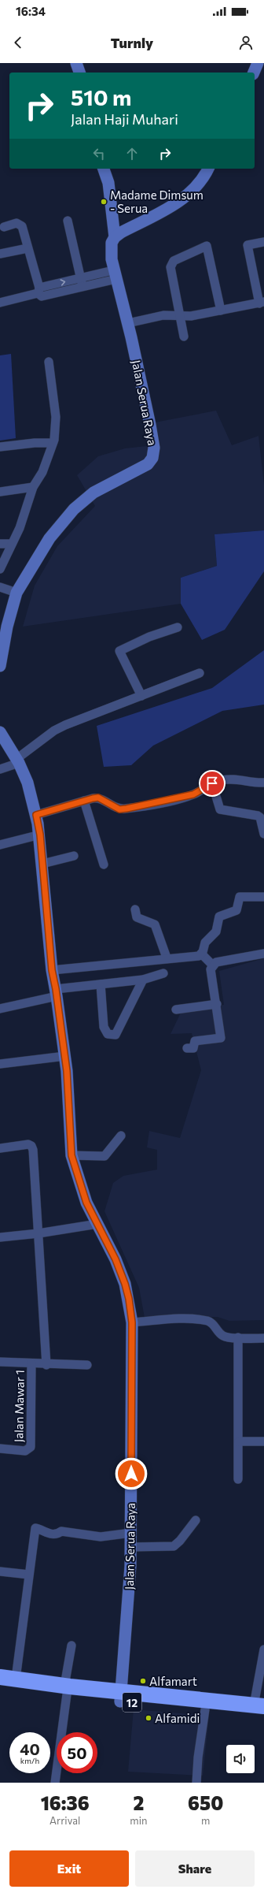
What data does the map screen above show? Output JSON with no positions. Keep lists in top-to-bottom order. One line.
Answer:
{"streets":{"highway":["12"],"main road":["Jalan Serua Raya"],"street":["Jalan Mawar 1"]},"crossings":[["Jalan Serua Raya","12"]],"places":["Madame Dimsum - Serua","Alfamart","Alfamidi"],"page":{"status":"16:34","header":"Turnly","turn":["510 m","Jalan Haji Muhari"],"speed":"40 km/h","limit":"50","eta":["16:36","Arrival","2","min","650","m"],"buttons":["Exit","Share"]}}
